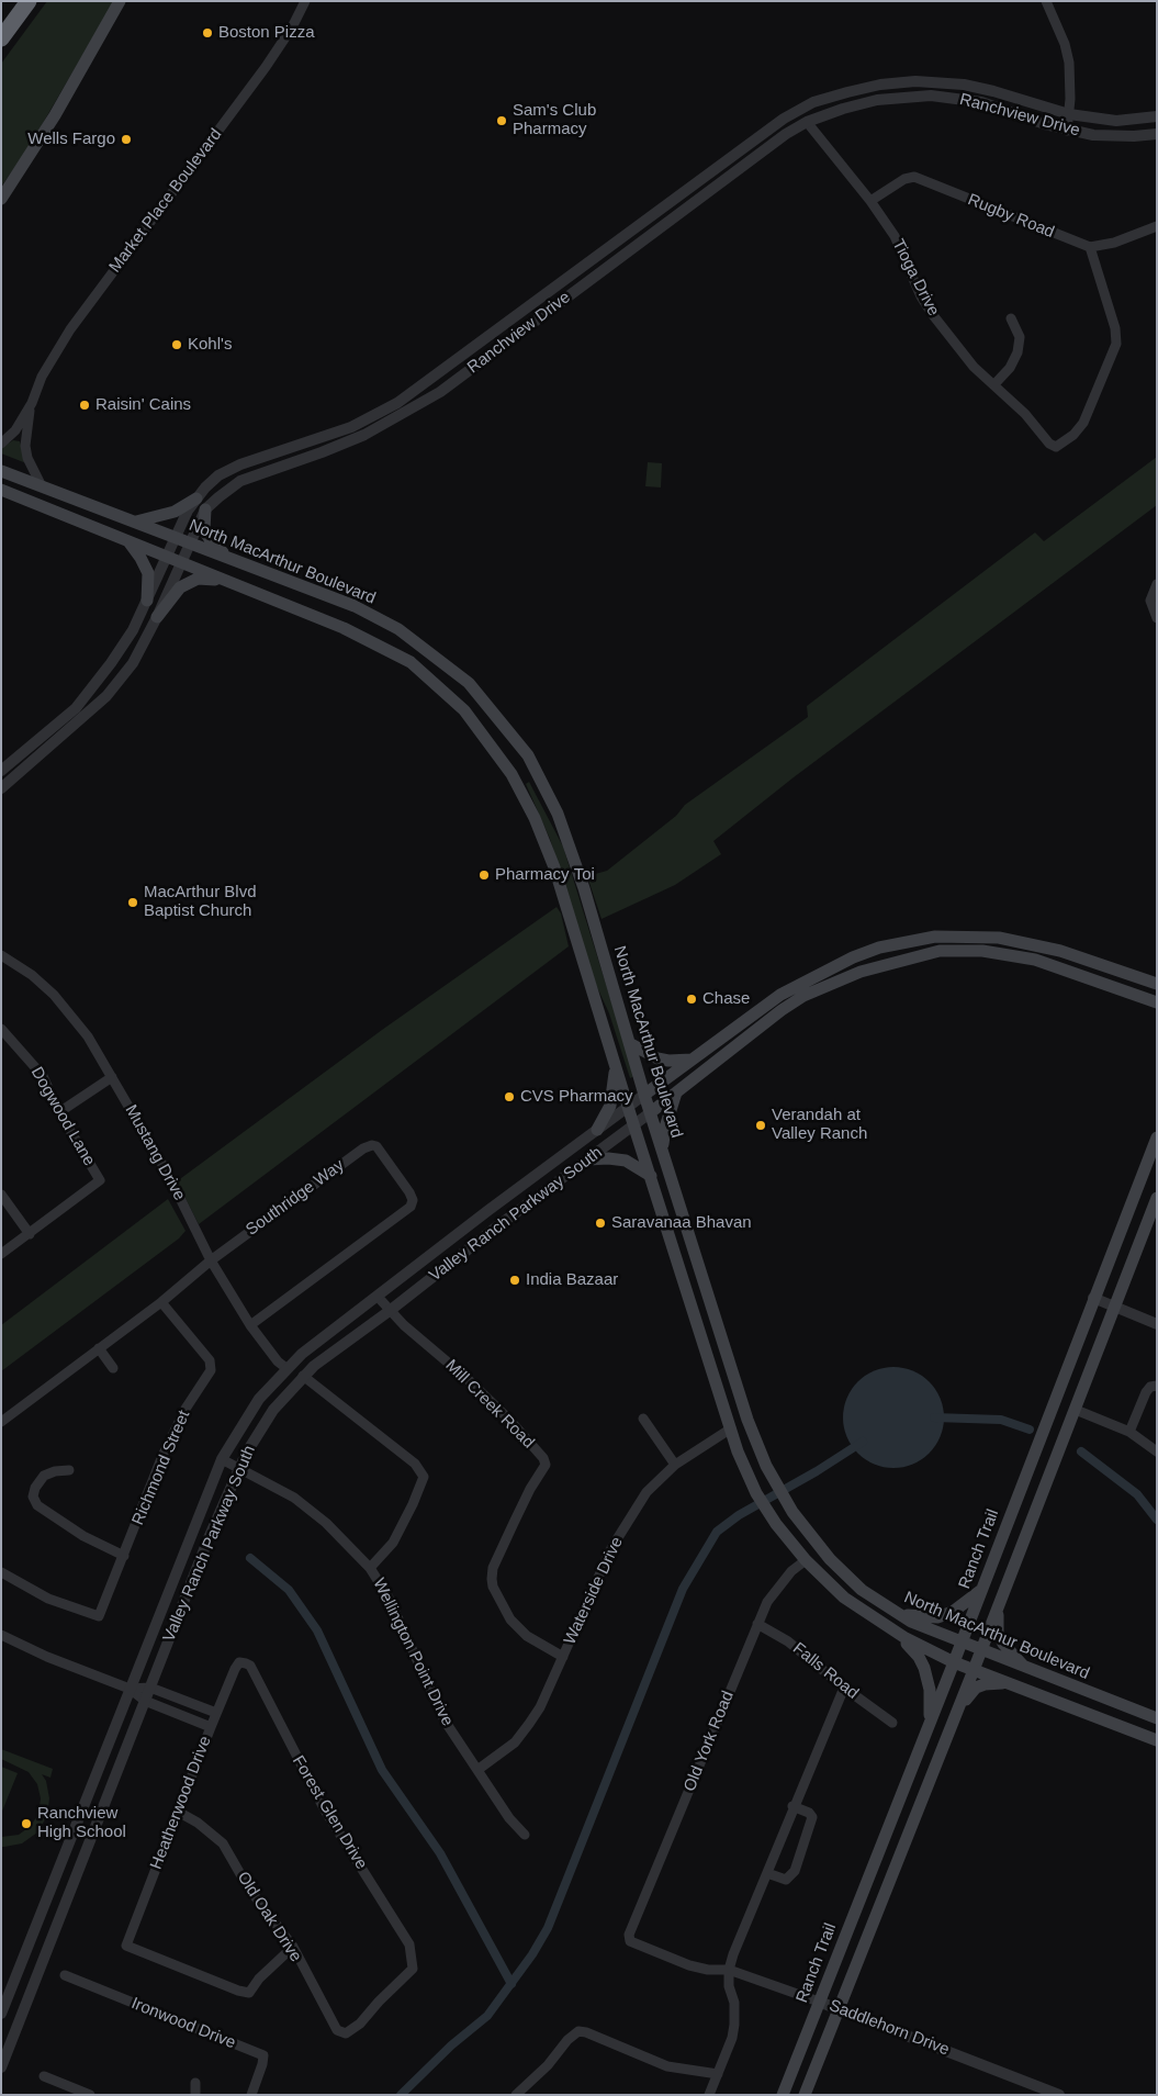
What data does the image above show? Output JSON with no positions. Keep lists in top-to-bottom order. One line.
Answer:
{"streets":{"main road":["North MacArthur Boulevard","Ranch Trail"],"street":["Ranchview Drive","Market Place Boulevard","Rugby Road","Tioga Drive","Dogwood Lane","Mustang Drive","Southridge Way","Valley Ranch Parkway South","Mill Creek Road","Richmond Street","Waterside Drive","Wellington Point Drive","Falls Road","Old York Road","Heatherwood Drive","Forest Glen Drive","Old Oak Drive","Ironwood Drive","Saddlehorn Drive"]},"crossings":[["Ranchview Drive","Tioga Drive"],["Ranchview Drive","North MacArthur Boulevard"],["Market Place Boulevard","North MacArthur Boulevard"],["Rugby Road","Tioga Drive"],["North MacArthur Boulevard","Valley Ranch Parkway South"],["North MacArthur Boulevard","Ranch Trail"],["Mustang Drive","Southridge Way"],["Mustang Drive","Valley Ranch Parkway South"],["Southridge Way","Richmond Street"],["Valley Ranch Parkway South","Mill Creek Road"],["Valley Ranch Parkway South","Wellington Point Drive"],["Mill Creek Road","Waterside Drive"],["Ranch Trail","Saddlehorn Drive"],["Waterside Drive","Wellington Point Drive"],["Falls Road","Old York Road"],["Old York Road","Saddlehorn Drive"],["Heatherwood Drive","Forest Glen Drive"],["Heatherwood Drive","Old Oak Drive"],["Forest Glen Drive","Old Oak Drive"]],"places":["Boston Pizza","Sam's Club Pharmacy","Wells Fargo","Kohl's","Raisin' Cains","Pharmacy Toi","MacArthur Blvd Baptist Church","Chase","CVS Pharmacy","Verandah at Valley Ranch","Saravanaa Bhavan","India Bazaar","Ranchview High School"]}
